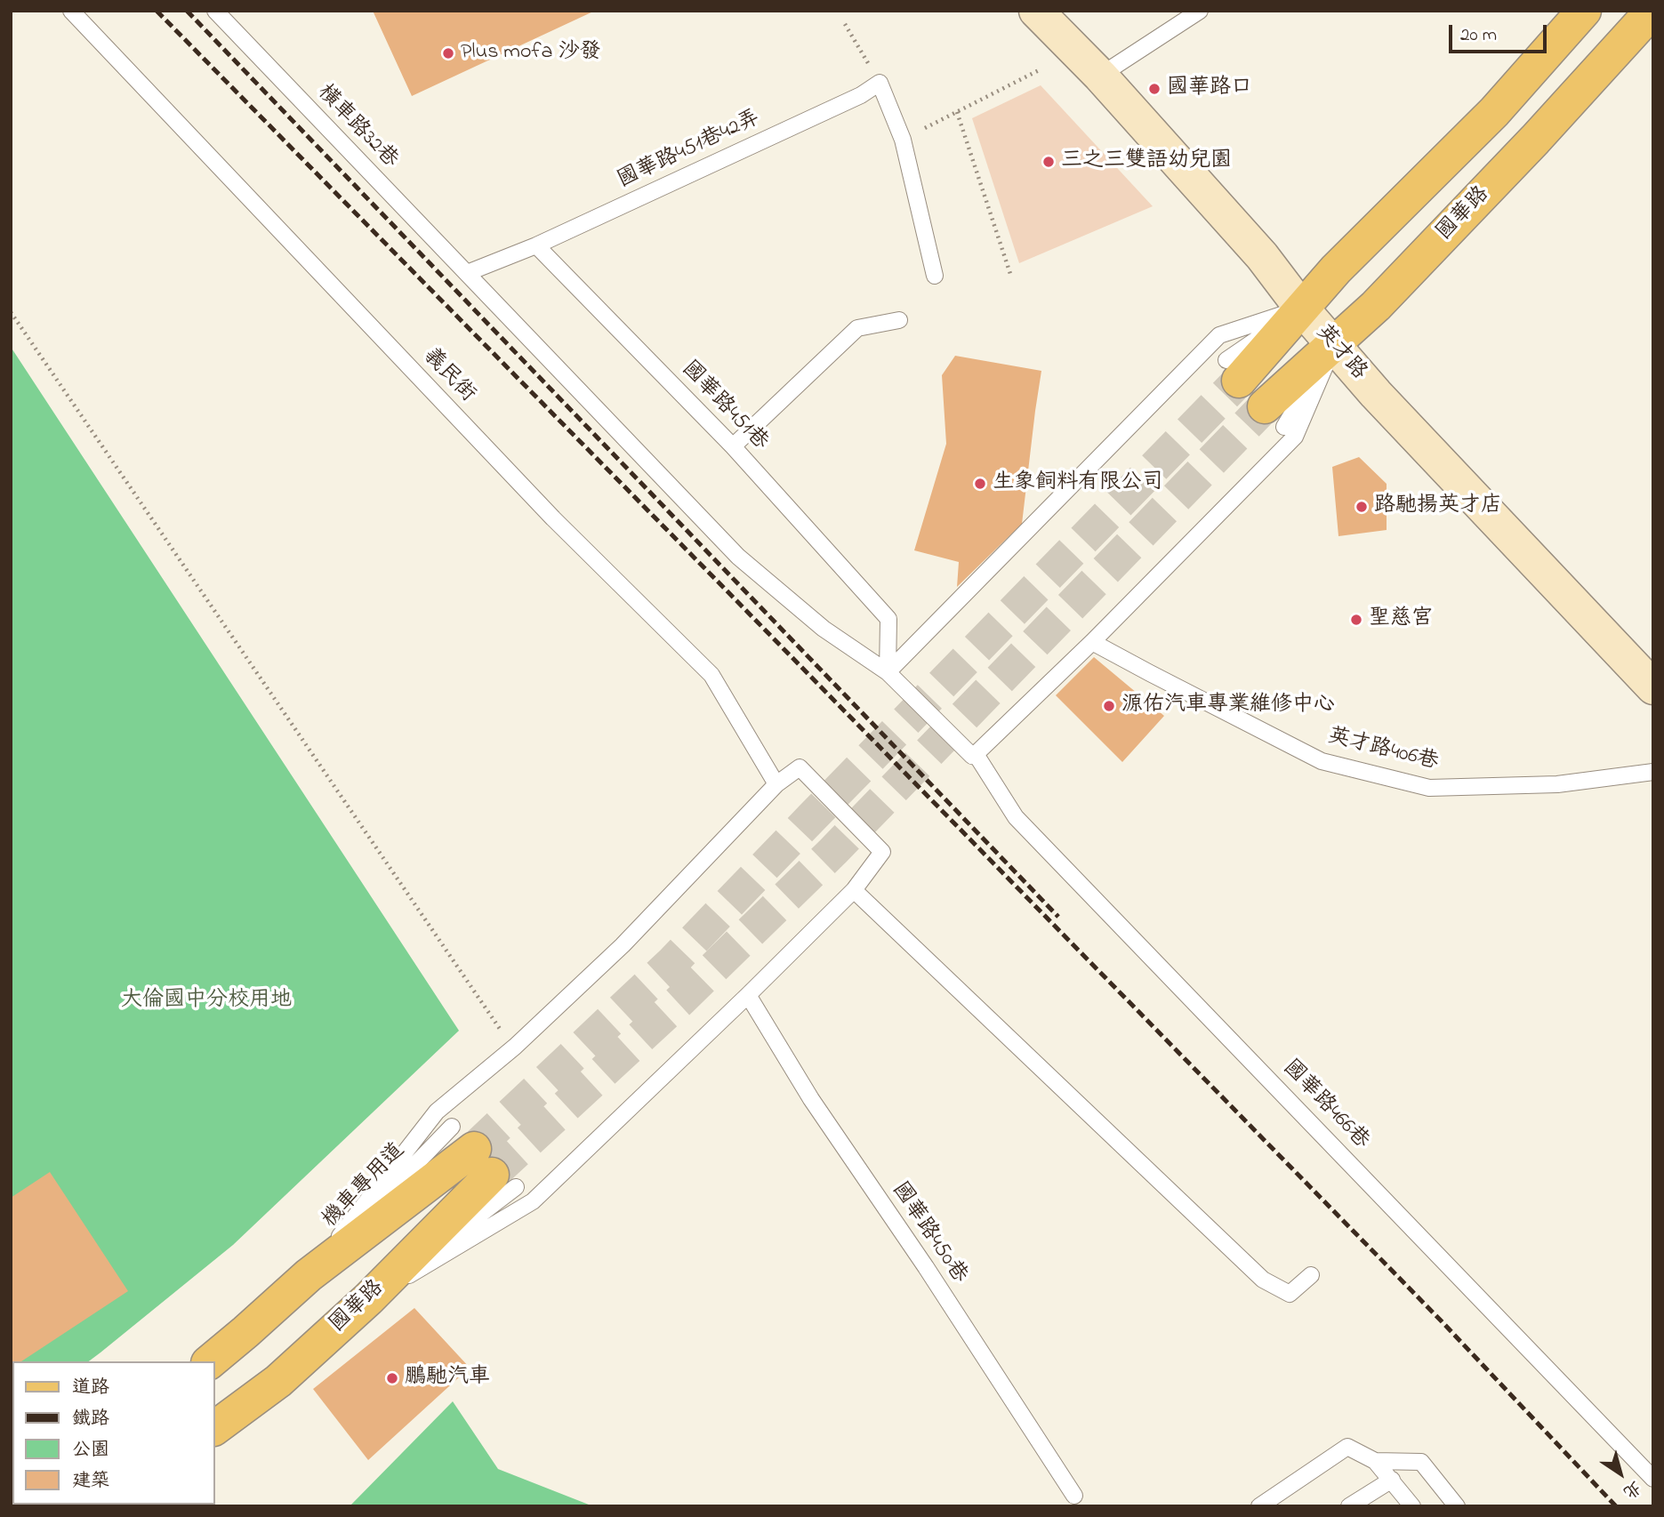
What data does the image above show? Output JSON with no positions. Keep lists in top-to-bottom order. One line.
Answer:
{"streets":{"main road":["國華路"],"street":["英才路"],"lane":["橫車路32巷","國華路451巷42弄","義民街","國華路451巷","英才路406巷","國華路466巷","國華路450巷"]},"crossings":[["橫車路32巷","國華路451巷"],["橫車路32巷","國華路466巷"],["國華路451巷42弄","國華路451巷"],["國華路","英才路"]],"parks":["大倫國中分校用地"],"places":["Plus mofa 沙發","國華路口","三之三雙語幼兒園","生象飼料有限公司","路馳揚英才店","聖慈宮","源佑汽車專業維修中心","鵬馳汽車"],"legend":["道路","鐵路","公園","建築"],"scale_bar":"20 m","north":"bottom right"}
